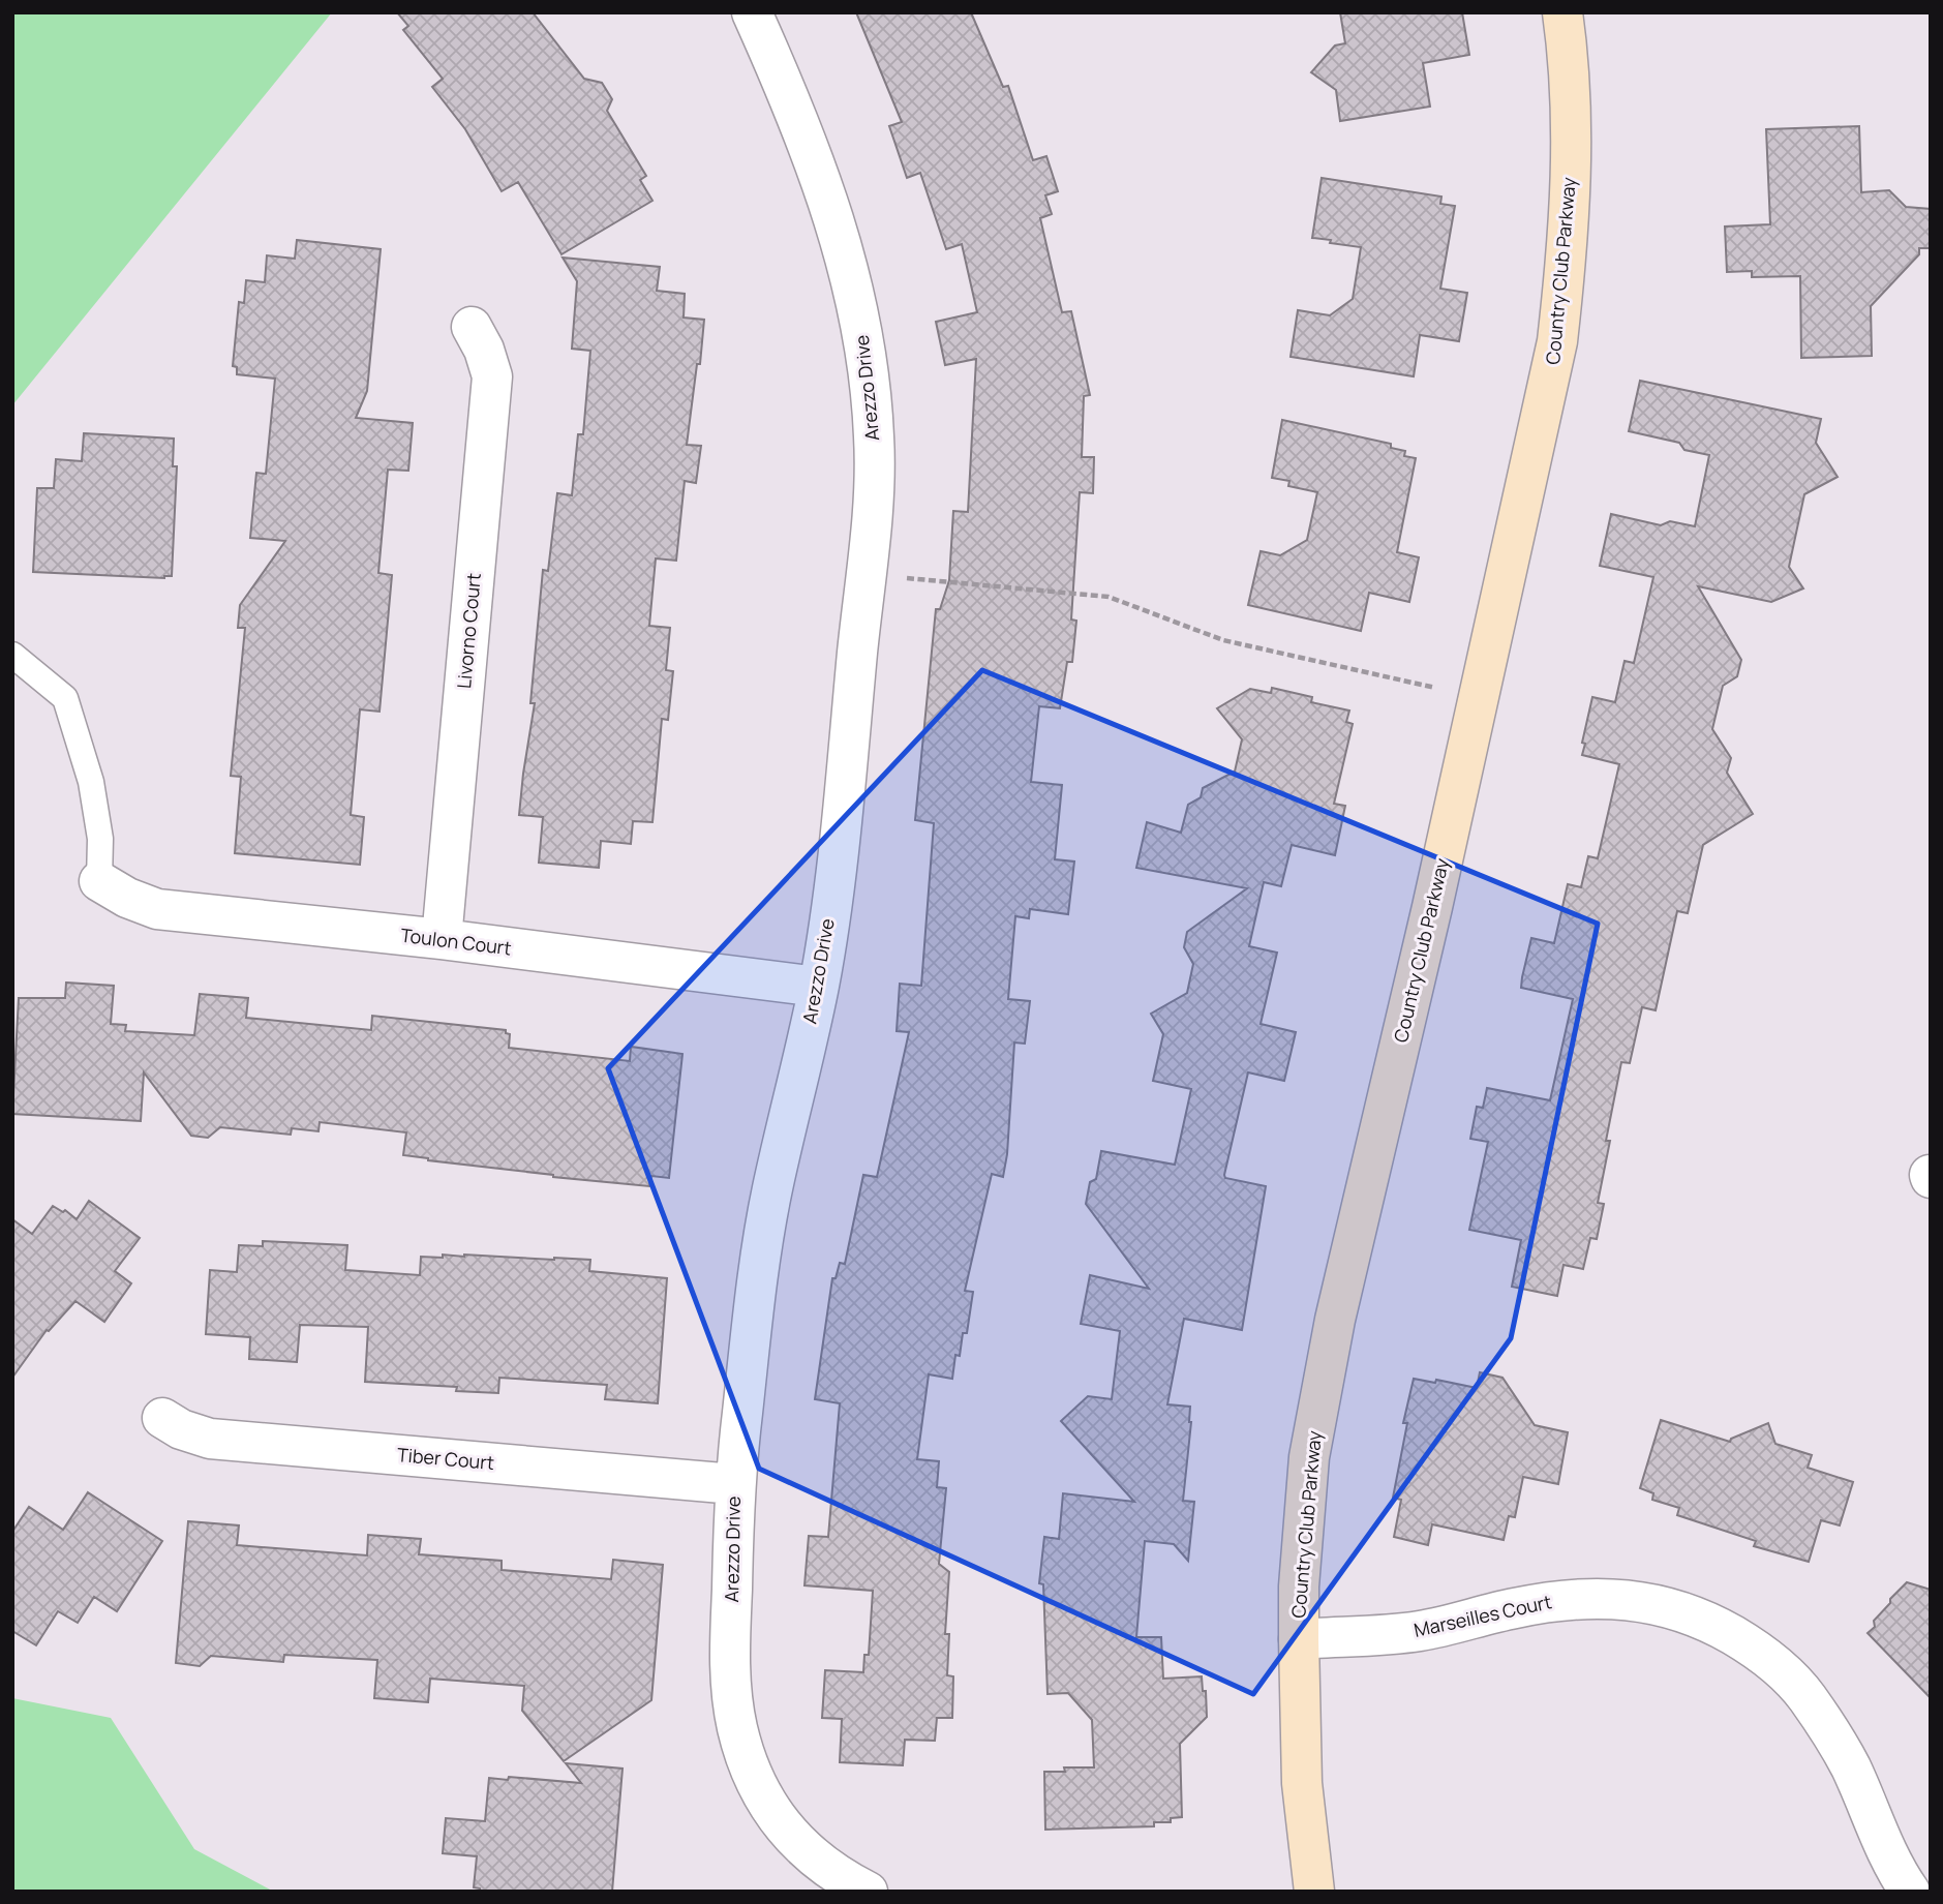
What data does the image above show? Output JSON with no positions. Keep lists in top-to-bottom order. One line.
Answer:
{"streets":{"street":["Country Club Parkway","Arezzo Drive","Livorno Court","Toulon Court","Tiber Court","Marseilles Court"]},"crossings":[["Country Club Parkway","Marseilles Court"],["Arezzo Drive","Toulon Court"],["Arezzo Drive","Tiber Court"],["Livorno Court","Toulon Court"]]}
